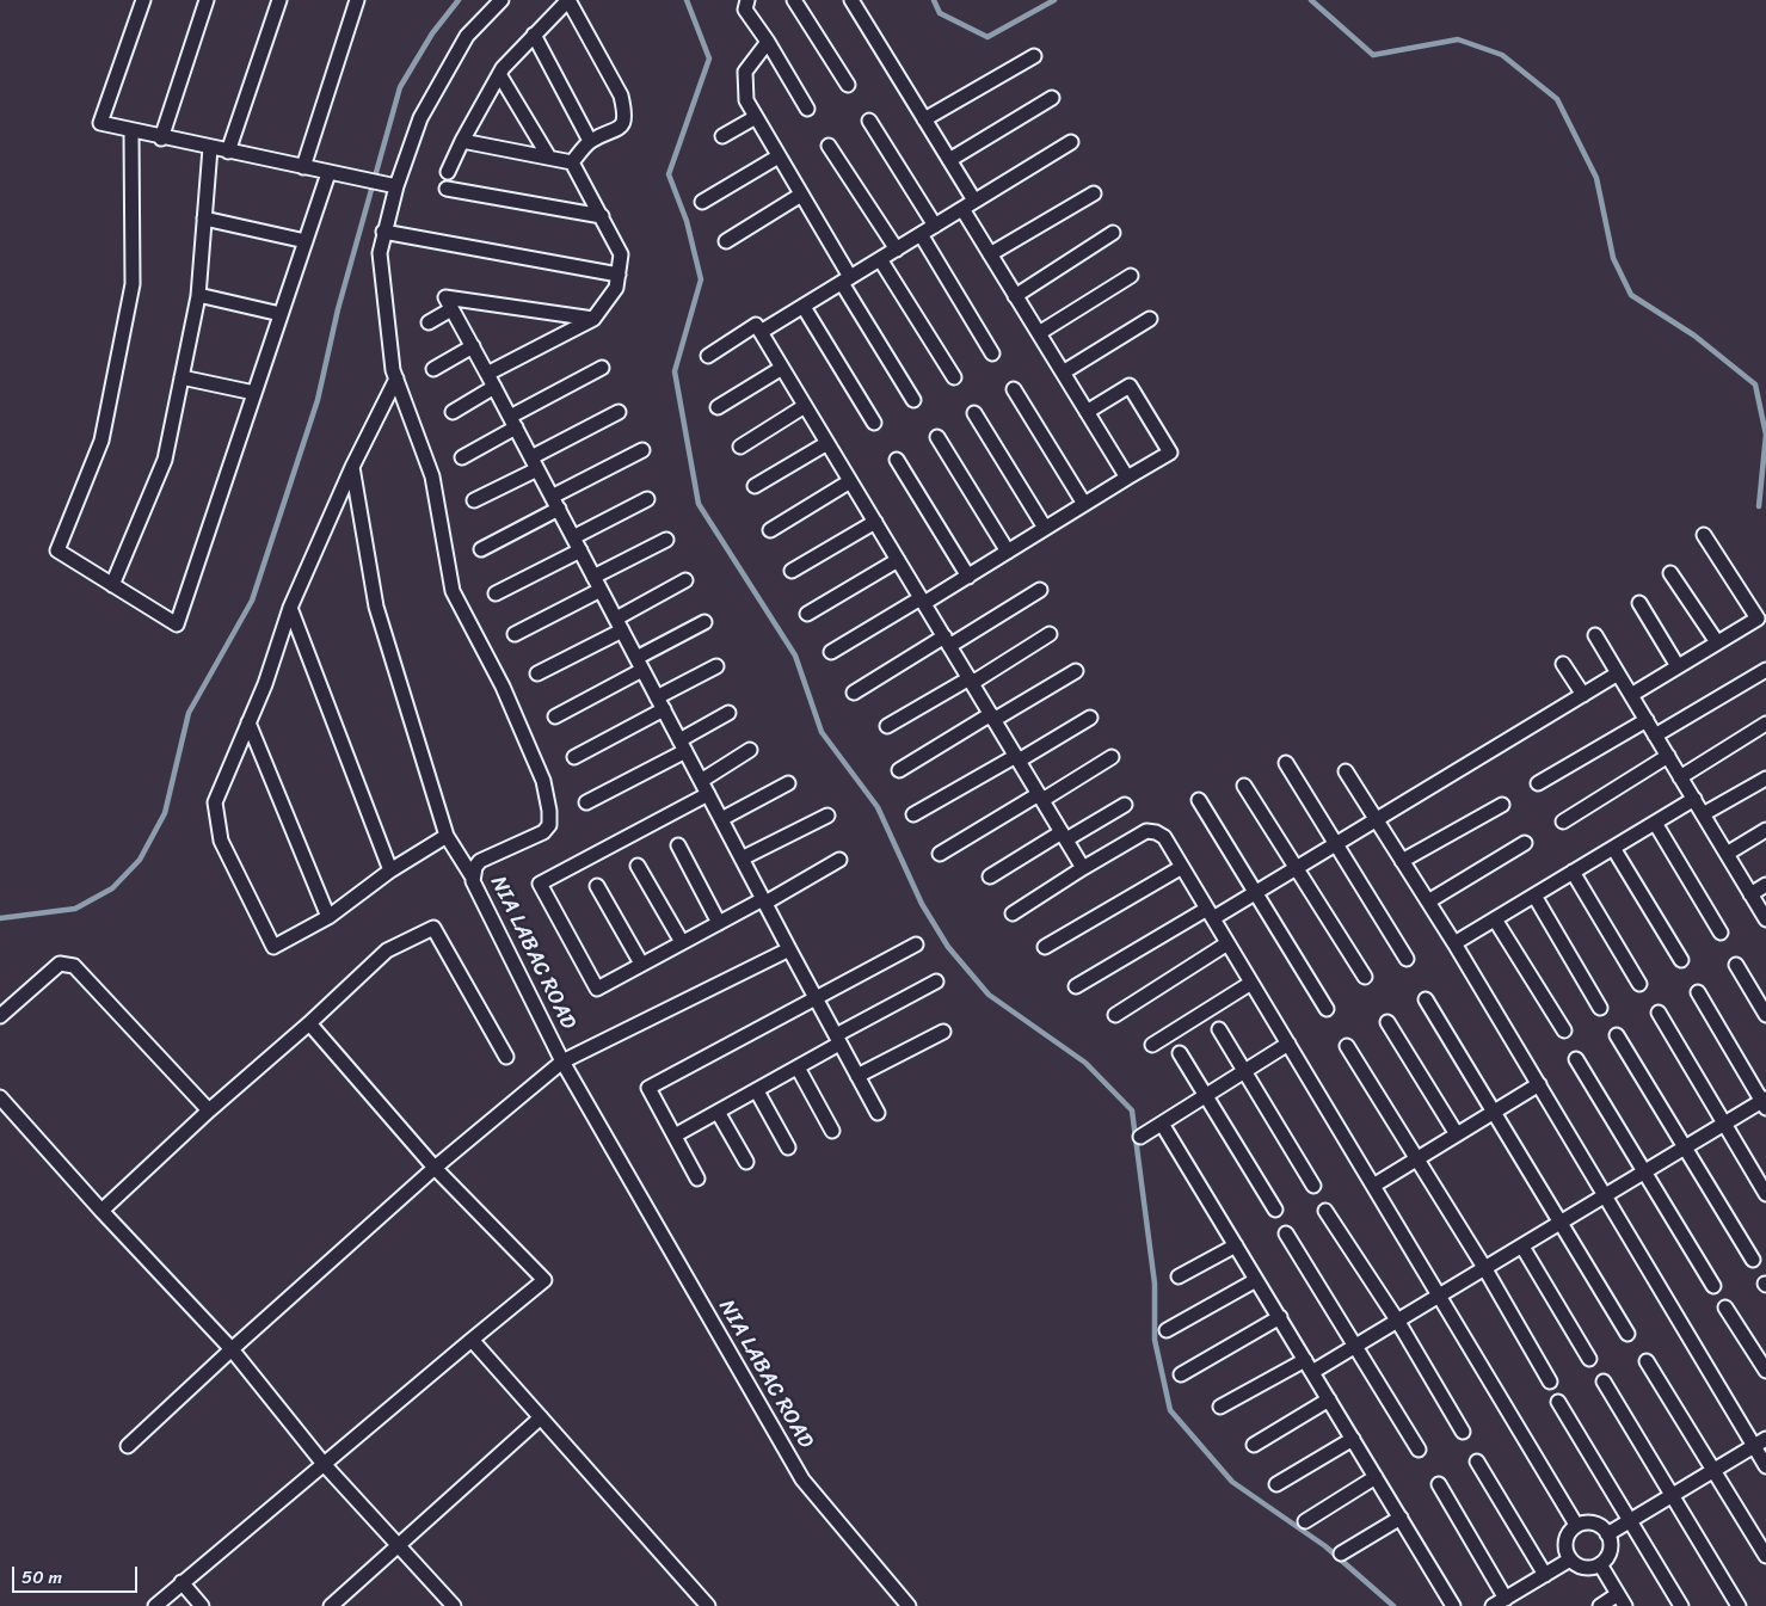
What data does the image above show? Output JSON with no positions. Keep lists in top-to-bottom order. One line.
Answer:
{"streets":{"street":["NIA LABAC ROAD"]},"scale_bar":"50 m"}
